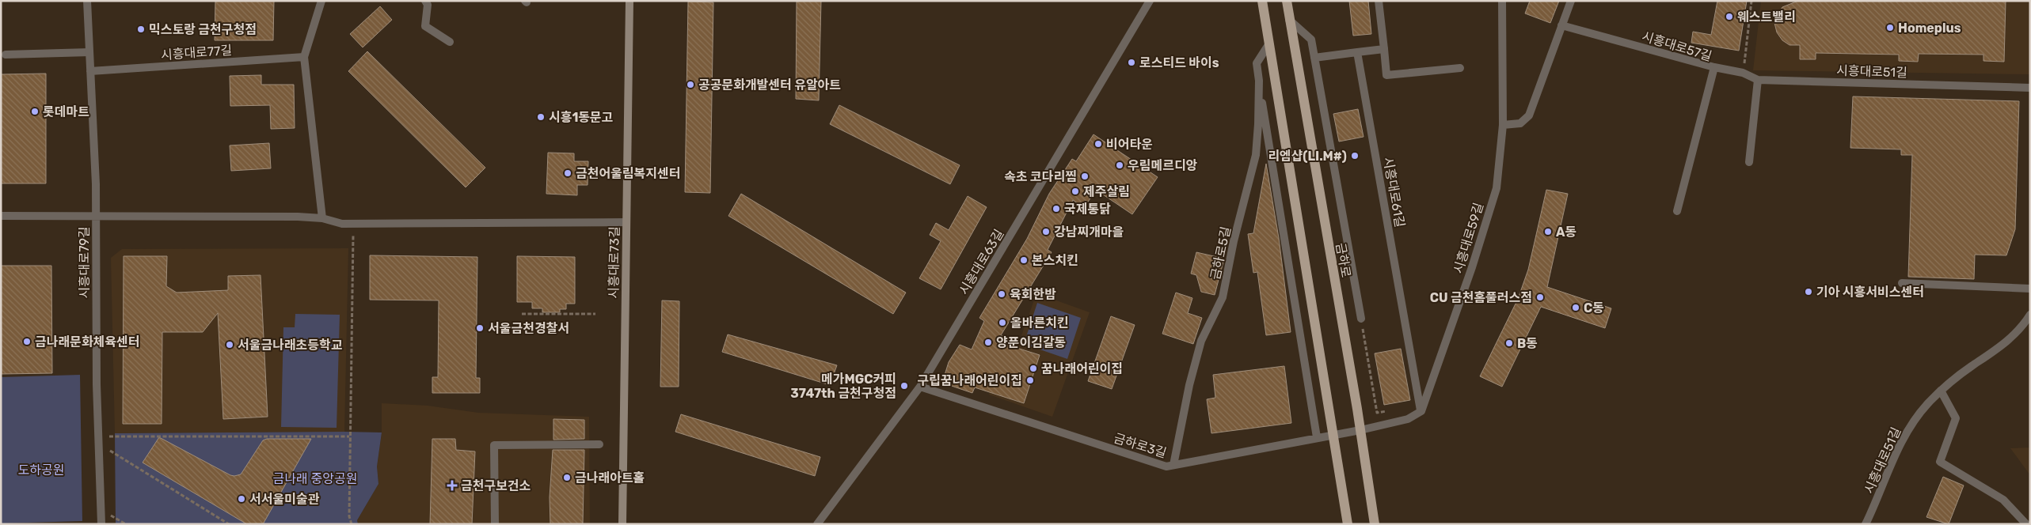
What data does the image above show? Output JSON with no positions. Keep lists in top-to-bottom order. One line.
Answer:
{"streets":{"main road":["금하로"],"street":["시흥대로57길","시흥대로77길","시흥대로51길","시흥대로61길","시흥대로59길","금하로5길","시흥대로63길","시흥대로79길","시흥대로73길","금하로3길"]},"crossings":[["시흥대로57길","시흥대로51길"],["시흥대로77길","시흥대로79길"],["시흥대로61길","시흥대로59길"],["금하로5길","금하로3길"],["금하로","금하로3길"],["시흥대로63길","금하로3길"]],"parks":["도하공원","금나래 중앙공원"],"places":{"other":["웨스트밸리","Homeplus","믹스토랑 금천구청점","로스티드 바이s","공공문화개발센터 유알아트","롯데마트","시흥1동문고","비어타운","리엠샵(LI.M#)","우림메르디앙","금천어울림복지센터","속초 코다리찜","제주살림","국제통닭","강남찌개마을","A동","본스치킨","기아 시흥서비스센터","육회한밤","CU 금천홈풀러스점","C동","올바른치킨","서울금천경찰서","금나래문화체육센터","양푼이김갈동","B동","서울금나래초등학교","꿈나래어린이집","구립꿈나래어린이집","메가MGC커피 3747th 금천구청점","금나래아트홀","서서울미술관"],"health":["금천구보건소"]}}
